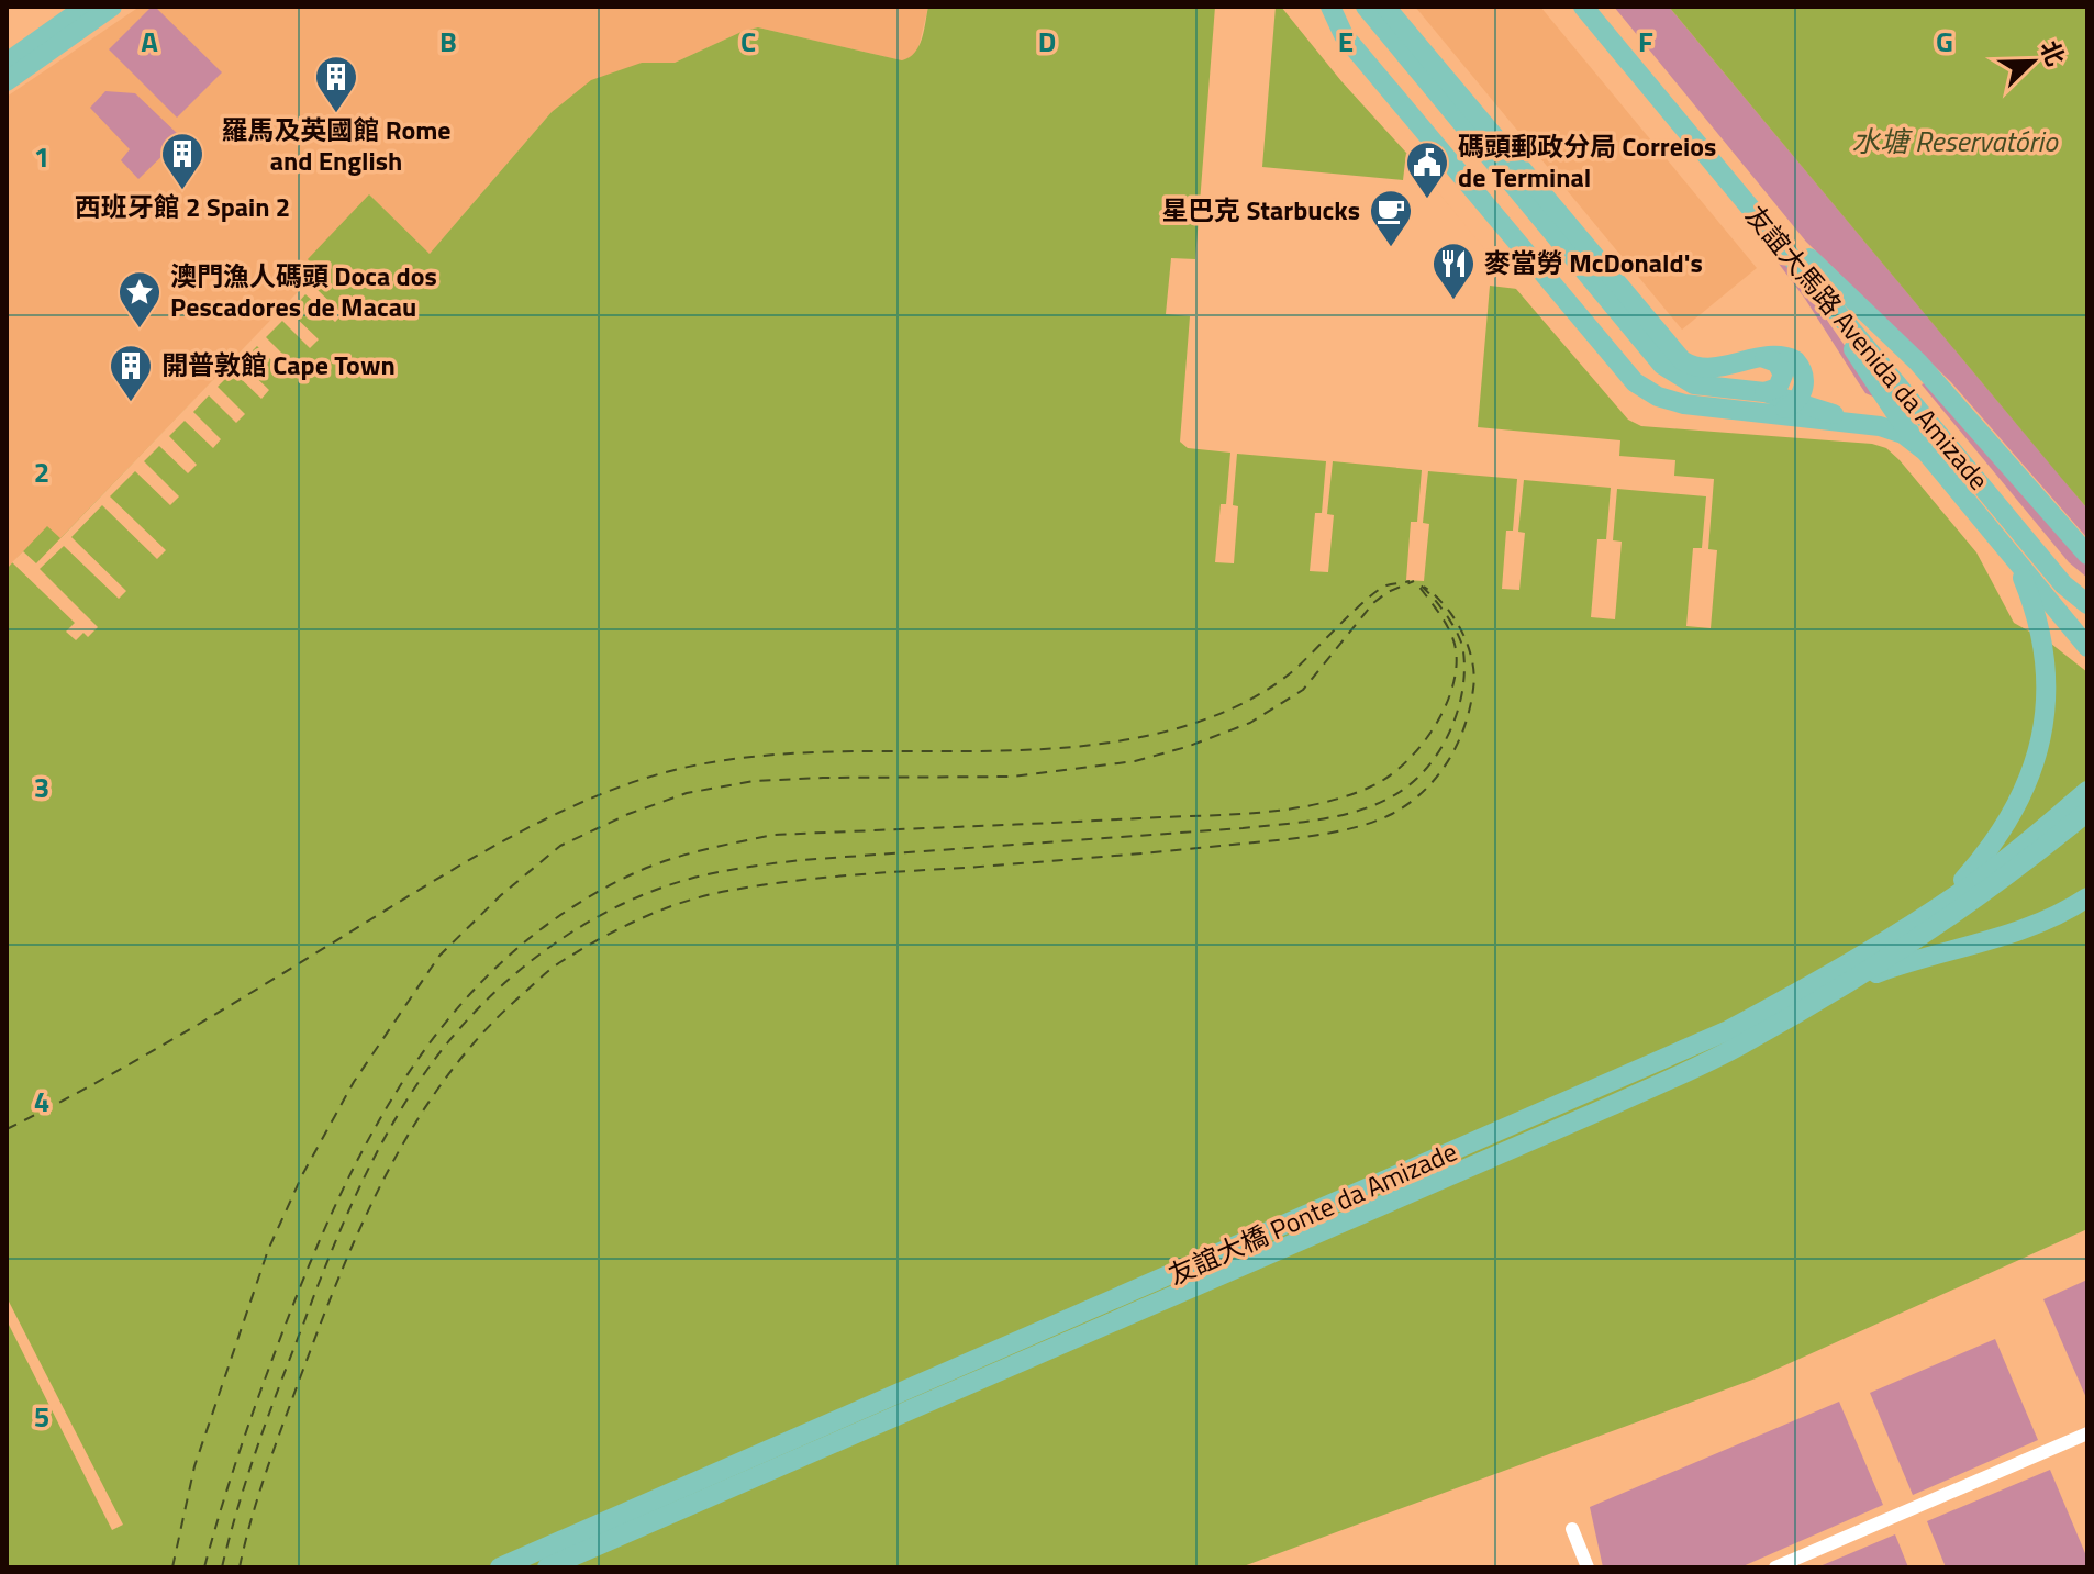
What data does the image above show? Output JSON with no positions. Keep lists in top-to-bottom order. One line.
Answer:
{"streets":{"main road":["友誼大馬路 Avenida da Amizade","友誼大橋 Ponte da Amizade"]},"water":["水塘 Reservatório"],"places":{"building":["羅馬及英國館 Rome and English","西班牙館 2 Spain 2","開普敦館 Cape Town"],"public building":["碼頭郵政分局 Correios de Terminal"],"cafe":["星巴克 Starbucks"],"restaurant":["麥當勞 McDonald's"],"place":["澳門漁人碼頭 Doca dos Pescadores de Macau"]},"north":"top right","grid":{"columns":["A","B","C","D","E","F","G"],"rows":["1","2","3","4","5"]}}
